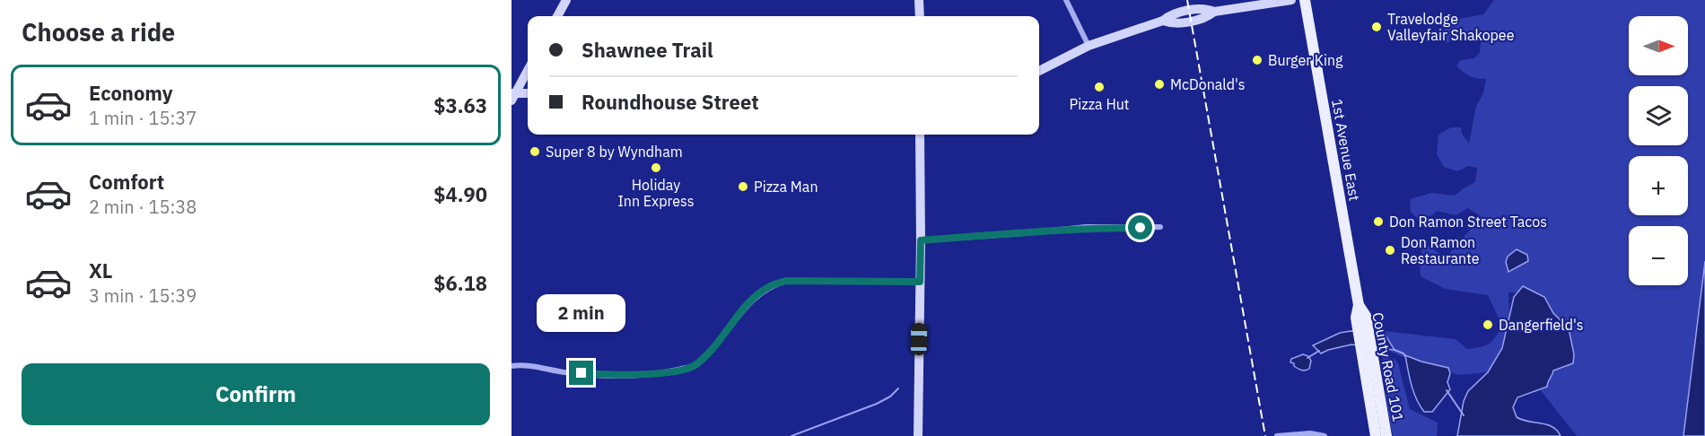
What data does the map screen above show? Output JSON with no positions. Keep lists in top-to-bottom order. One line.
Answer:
{"streets":{"main road":["1st Avenue East","County Road 101"]},"crossings":[["1st Avenue East","County Road 101"]],"places":["Travelodge Valleyfair Shakopee","Burger King","McDonald's","Pizza Hut","Super 8 by Wyndham","Holiday Inn Express","Pizza Man","Don Ramon Street Tacos","Don Ramon Restaurante","Dangerfield's"],"north":"right","page":{"heading":"Choose a ride","map_buttons":["+","−"],"banner":["Shawnee Trail","Roundhouse Street"],"list":[{"name":"Economy","note":"1 min · 15:37","value":"$3.63"},{"name":"Comfort","note":"2 min · 15:38","value":"$4.90"},{"name":"XL","note":"3 min · 15:39","value":"$6.18"}],"bubble":"2 min","buttons":"Confirm"}}
